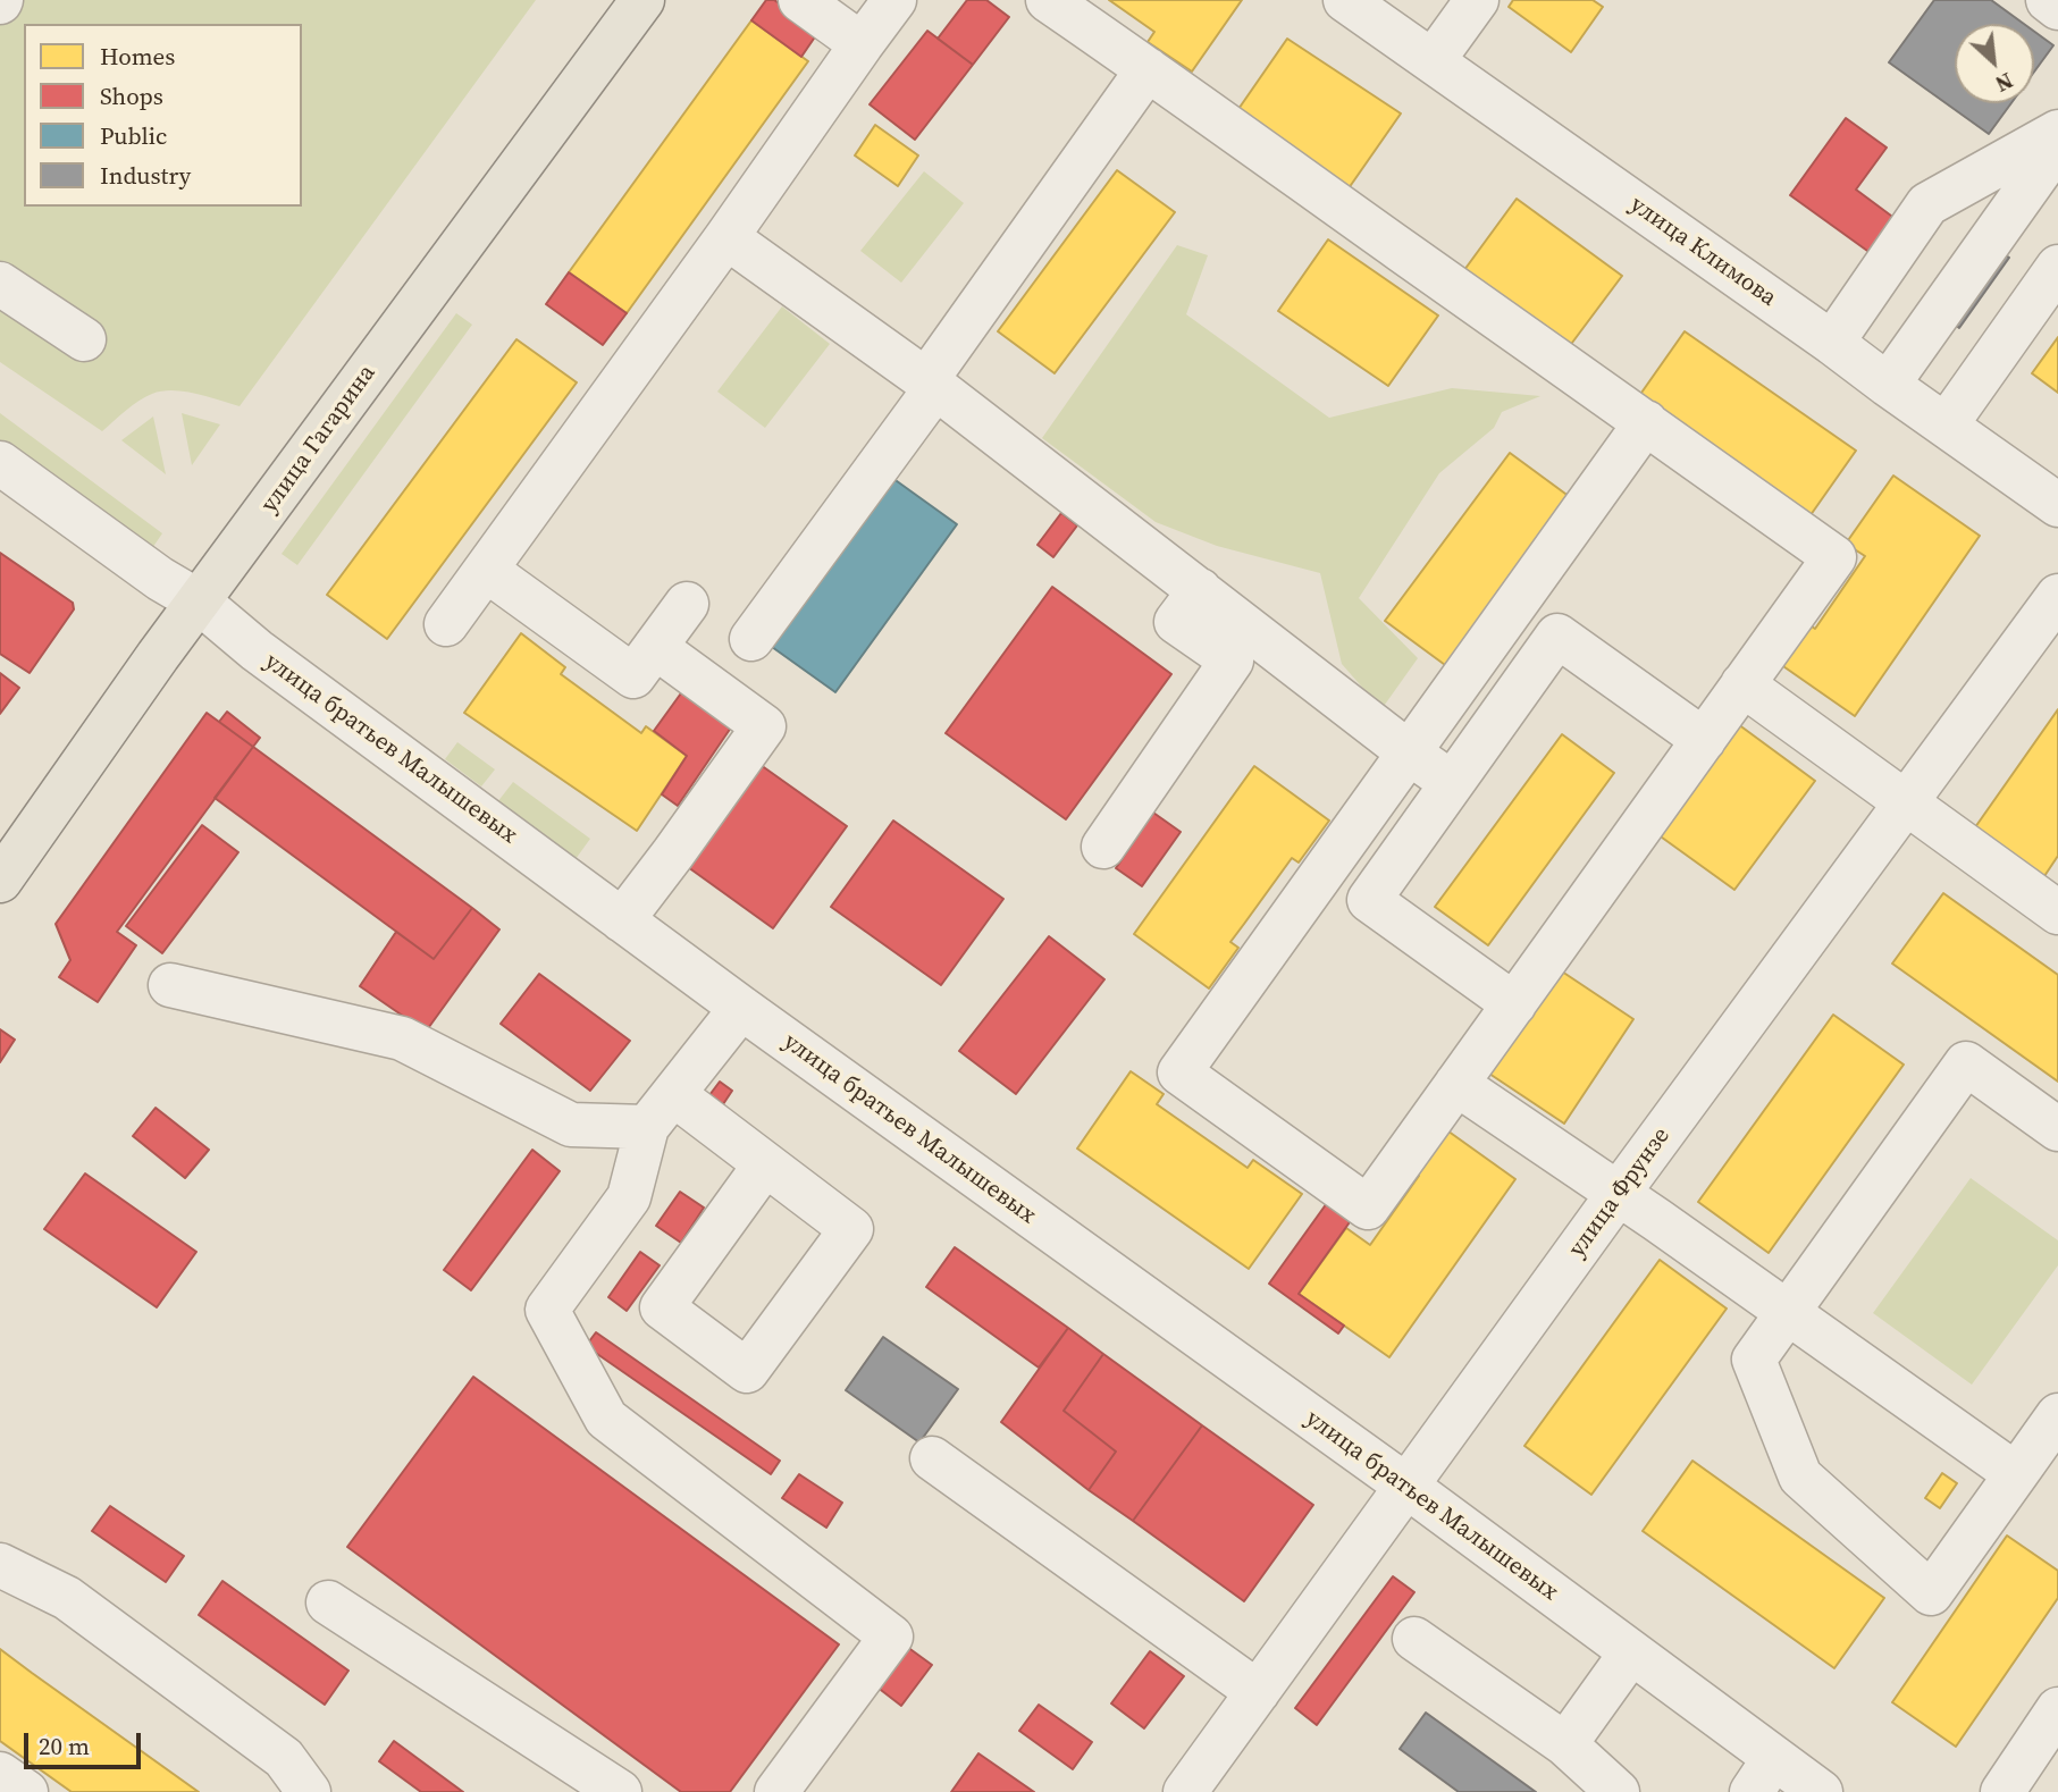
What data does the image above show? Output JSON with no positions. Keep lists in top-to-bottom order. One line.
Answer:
{"streets":{"main road":["улица Гагарина"],"street":["улица Климова","улица братьев Малышевых","улица Фрунзе"]},"crossings":[["улица Гагарина","улица братьев Малышевых"],["улица братьев Малышевых","улица Фрунзе"]],"legend":["Homes","Shops","Public","Industry"],"scale_bar":"20 m","north":"bottom right"}
